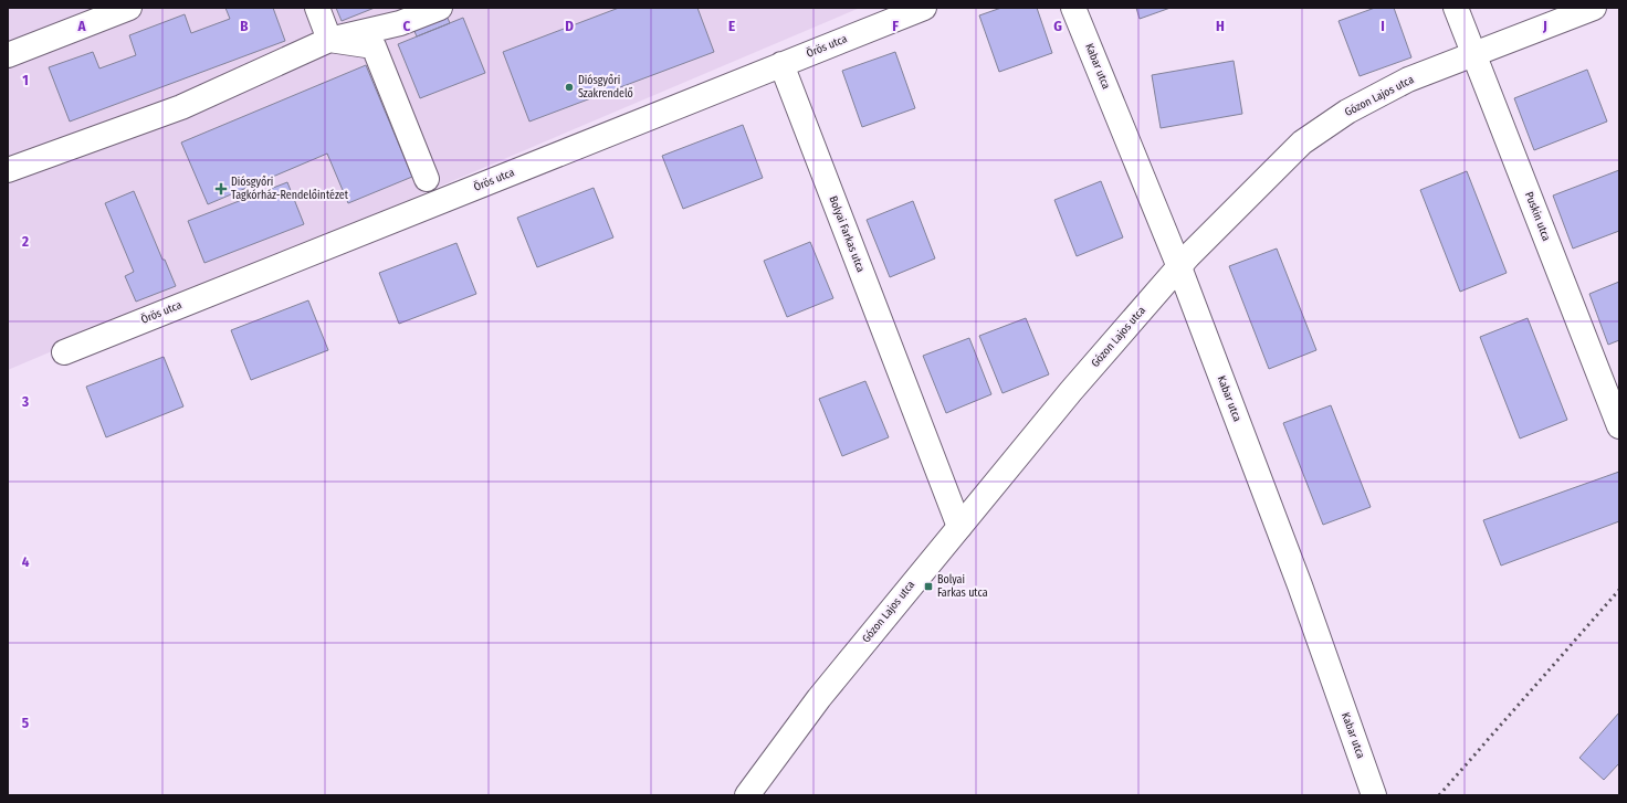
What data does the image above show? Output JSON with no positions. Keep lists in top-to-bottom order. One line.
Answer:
{"streets":{"street":["Örös utca","Kabar utca","Gózon Lajos utca","Puskin utca","Bolyai Farkas utca"]},"crossings":[["Örös utca","Bolyai Farkas utca"],["Kabar utca","Gózon Lajos utca"],["Gózon Lajos utca","Puskin utca"],["Gózon Lajos utca","Bolyai Farkas utca"]],"places":{"other":["Diósgyőri Szakrendelő"],"health":["Diósgyőri Tagkórház-Rendelőintézet"],"transit":["Bolyai Farkas utca"]},"grid":{"columns":["A","B","C","D","E","F","G","H","I","J"],"rows":["1","2","3","4","5"]}}
